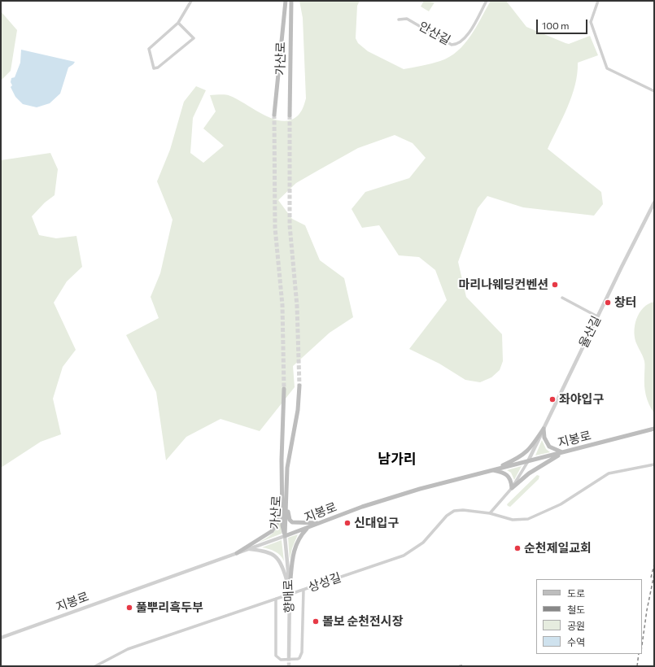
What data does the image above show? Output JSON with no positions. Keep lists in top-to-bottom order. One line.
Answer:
{"streets":{"main road":["가산로","지봉로"],"street":["안산길","율산길","상성길","향매로"]},"crossings":[["가산로","지봉로"],["가산로","향매로"],["율산길","지봉로"],["지봉로","향매로"],["상성길","향매로"]],"districts":["남가리"],"places":["마리나웨딩컨벤션","창터","좌야입구","신대입구","순천제일교회","풀뿌리흑두부","볼보 순천전시장"],"legend":["도로","철도","공원","수역"],"scale_bar":"100 m"}
